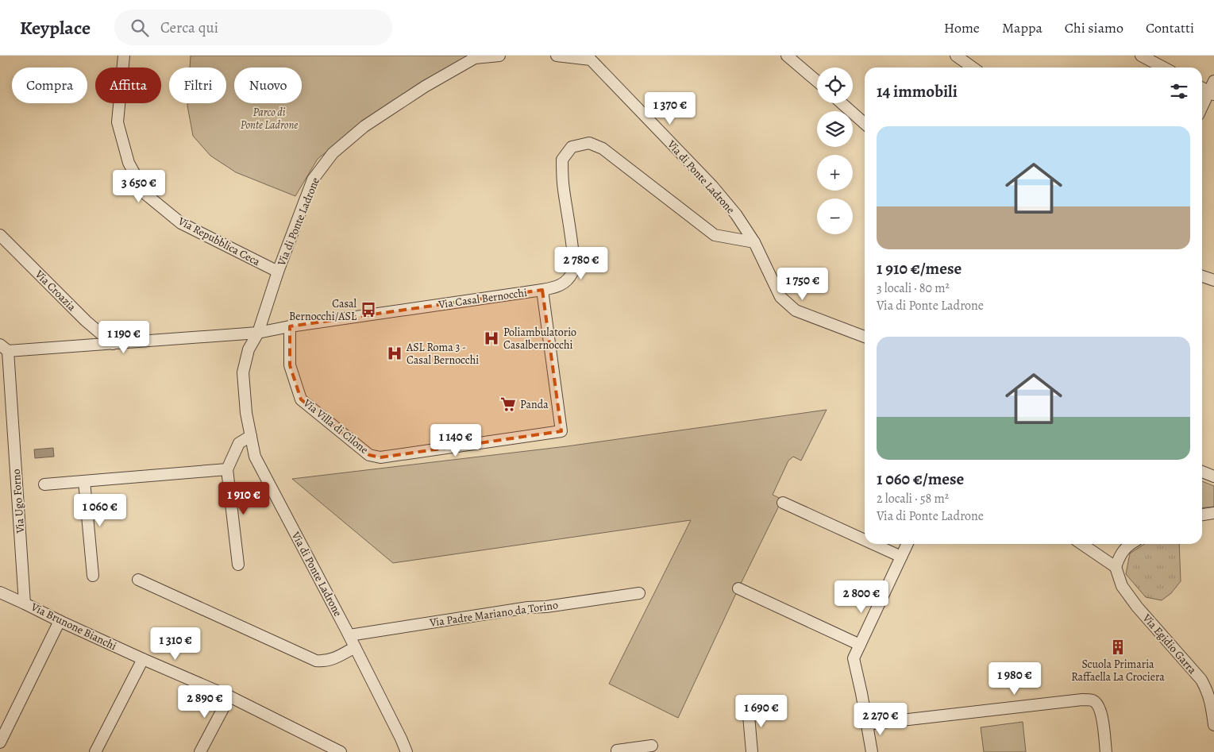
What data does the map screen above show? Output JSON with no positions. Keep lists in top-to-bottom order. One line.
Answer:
{"streets":{"street":["Via di Ponte Ladrone","Via Repubblica Ceca","Via Croazia","Via Casal Bernocchi","Via Villa di Cilone","Via Ugo Forno","Via Padre Mariano da Torino","Via Brunone Bianchi","Via Egidio Garra"]},"crossings":[["Via di Ponte Ladrone","Via Repubblica Ceca"],["Via di Ponte Ladrone","Via Casal Bernocchi"],["Via di Ponte Ladrone","Via Padre Mariano da Torino"],["Via Croazia","Via Casal Bernocchi"],["Via Casal Bernocchi","Via Villa di Cilone"],["Via Casal Bernocchi","Via Ugo Forno"],["Via Ugo Forno","Via Brunone Bianchi"]],"parks":["Parco di Ponte Ladrone"],"places":{"bus stop":["Casal Bernocchi/ASL"],"hospital":["Poliambulatorio Casalbernocchi","ASL Roma 3 - Casal Bernocchi"],"supermarket":["Panda"],"building":["Scuola Primaria Raffaella La Crociera"]},"page":{"header":"Keyplace","search":"Cerca qui","nav":["Home","Mappa","Chi siamo","Contatti"],"map_buttons":["+","−"],"chip":["Compra","Affitta","Filtri","Nuovo"],"heading":"14 immobili","price":["1 370 €","3 650 €","2 780 €","1 750 €","1 190 €","1 140 €","1 910 €","1 060 €","2 800 €","1 310 €","1 980 €","2 890 €","1 690 €","2 270 €"],"list":[{"name":"1 910 €/mese","note":"3 locali · 80 m² · Via di Ponte Ladrone"},{"name":"1 060 €/mese","note":"2 locali · 58 m² · Via di Ponte Ladrone"}]}}
